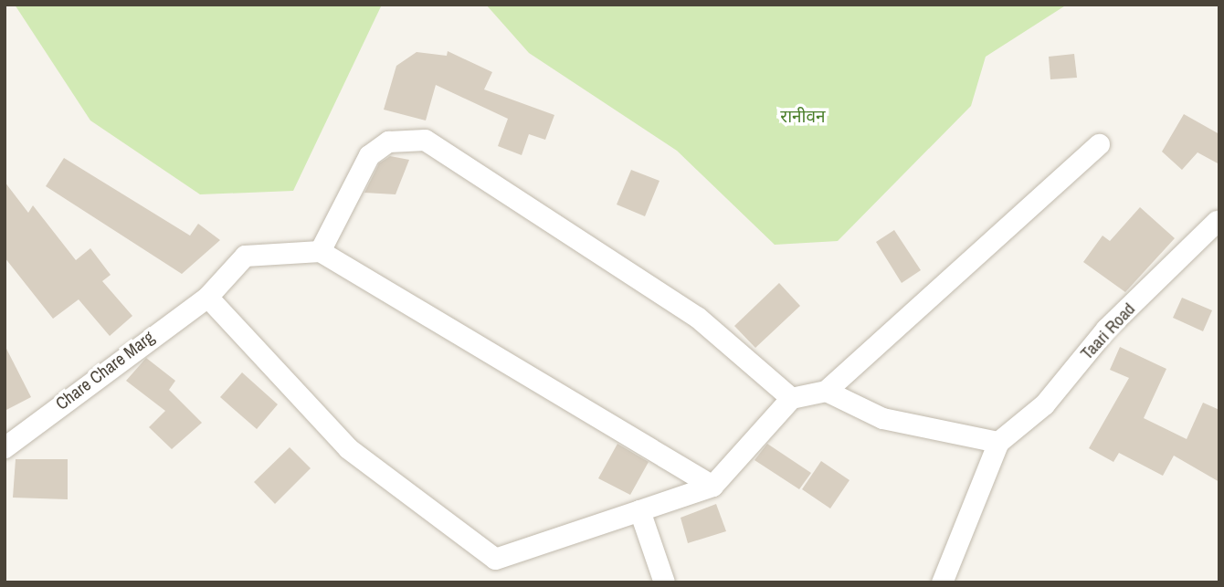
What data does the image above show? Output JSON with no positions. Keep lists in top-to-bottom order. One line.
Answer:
{"streets":{"street":["Taari Road","Chare Chare Marg"]},"parks":["रानीवन"]}
